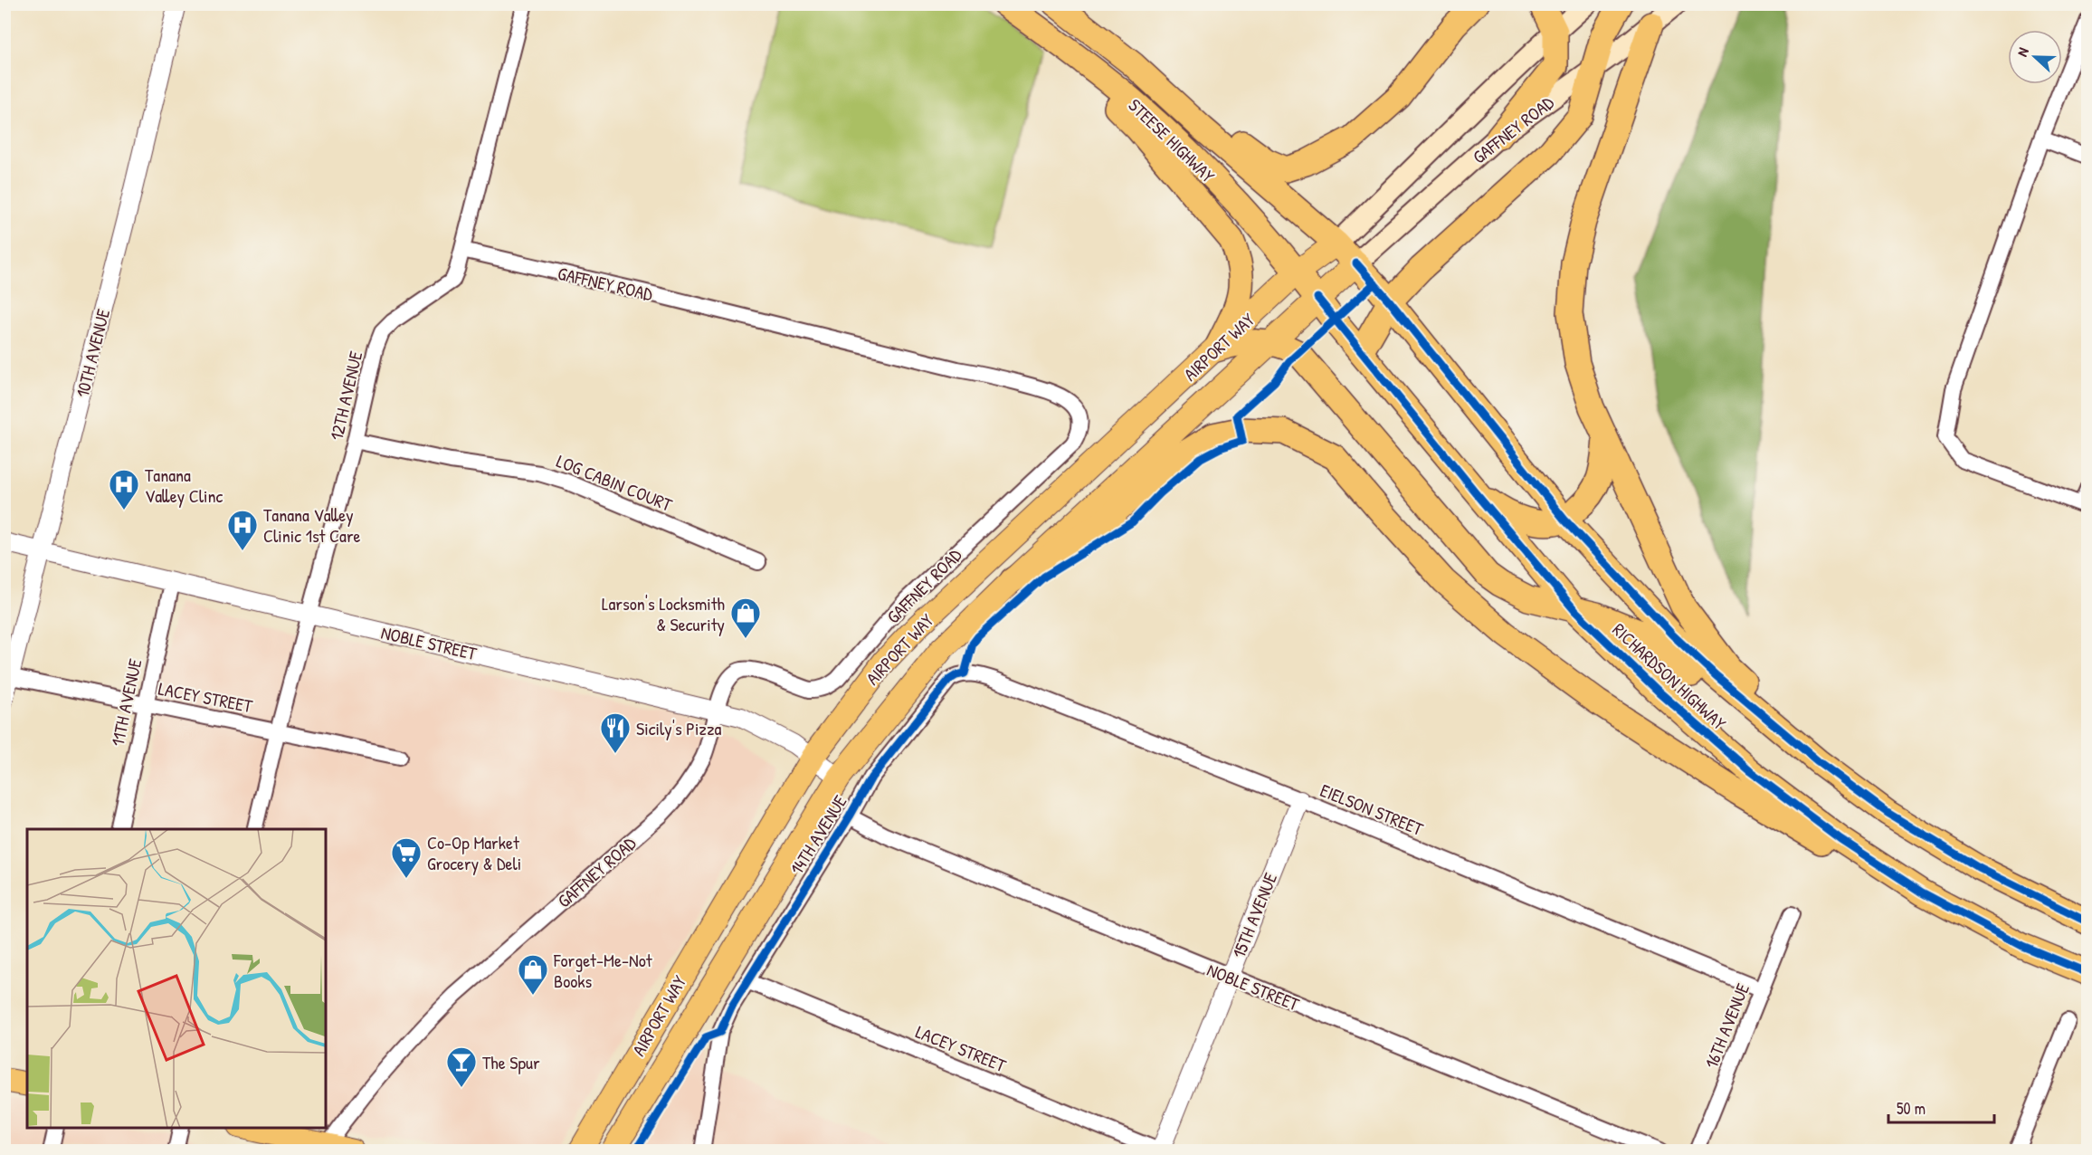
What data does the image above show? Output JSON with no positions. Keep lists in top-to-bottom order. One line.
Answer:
{"streets":{"highway":["STEESE HIGHWAY","RICHARDSON HIGHWAY"],"main road":["GAFFNEY ROAD","AIRPORT WAY"],"street":["10TH AVENUE","12TH AVENUE","LOG CABIN COURT","NOBLE STREET","LACEY STREET","11TH AVENUE","EIELSON STREET","14TH AVENUE","15TH AVENUE","16TH AVENUE"]},"crossings":[["GAFFNEY ROAD","STEESE HIGHWAY"],["GAFFNEY ROAD","AIRPORT WAY"],["GAFFNEY ROAD","12TH AVENUE"],["GAFFNEY ROAD","NOBLE STREET"],["GAFFNEY ROAD","RICHARDSON HIGHWAY"],["STEESE HIGHWAY","AIRPORT WAY"],["STEESE HIGHWAY","RICHARDSON HIGHWAY"],["AIRPORT WAY","NOBLE STREET"],["AIRPORT WAY","RICHARDSON HIGHWAY"],["10TH AVENUE","NOBLE STREET"],["10TH AVENUE","LACEY STREET"],["12TH AVENUE","LOG CABIN COURT"],["12TH AVENUE","NOBLE STREET"],["12TH AVENUE","LACEY STREET"],["NOBLE STREET","11TH AVENUE"],["NOBLE STREET","14TH AVENUE"],["NOBLE STREET","15TH AVENUE"],["LACEY STREET","11TH AVENUE"],["LACEY STREET","14TH AVENUE"],["LACEY STREET","15TH AVENUE"],["EIELSON STREET","14TH AVENUE"],["EIELSON STREET","15TH AVENUE"],["EIELSON STREET","16TH AVENUE"]],"places":{"hospital":["Tanana Valley Clinc","Tanana Valley Clinic 1st Care"],"shop":["Larson's Locksmith & Security","Forget-Me-Not Books"],"restaurant":["Sicily's Pizza"],"supermarket":["Co-Op Market Grocery & Deli"],"bar":["The Spur"]},"scale_bar":"50 m","north":"left"}
